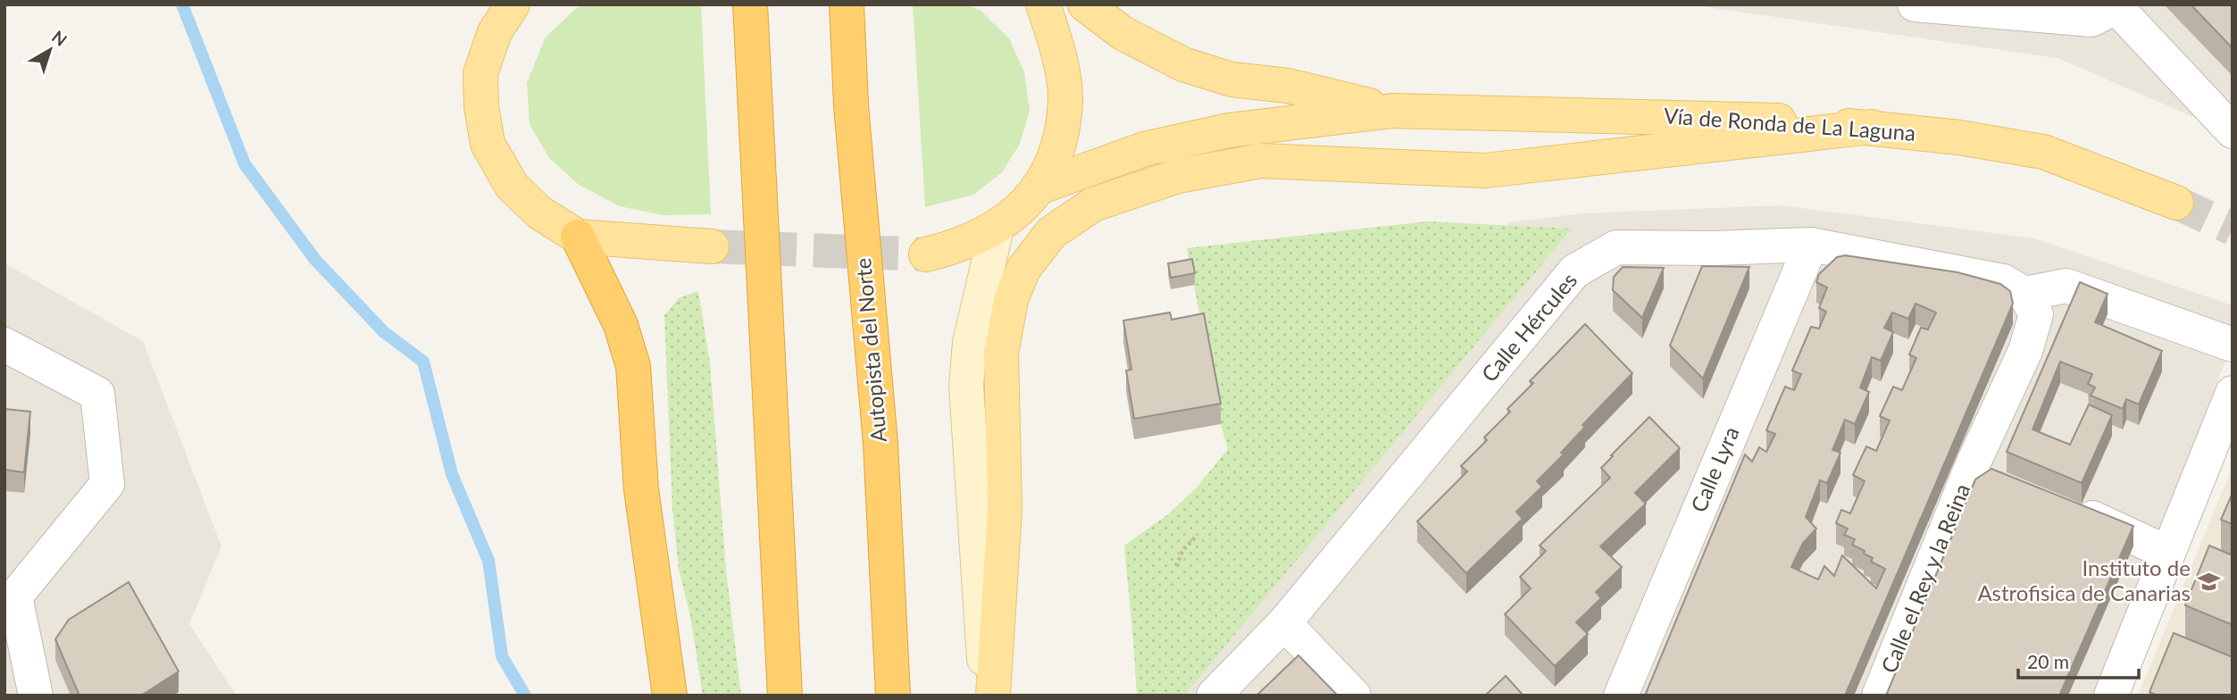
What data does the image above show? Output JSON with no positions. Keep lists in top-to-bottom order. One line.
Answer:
{"streets":{"highway":["Autopista del Norte"],"main road":["Vía de Ronda de La Laguna"],"street":["Calle Hércules","Calle Lyra","Calle el Rey y la Reina"]},"crossings":[["Calle Hércules","Calle Lyra"],["Calle Hércules","Calle el Rey y la Reina"]],"places":{"school or university":["Instituto de Astrofisica de Canarias"]},"scale_bar":"20 m","north":"top right"}
